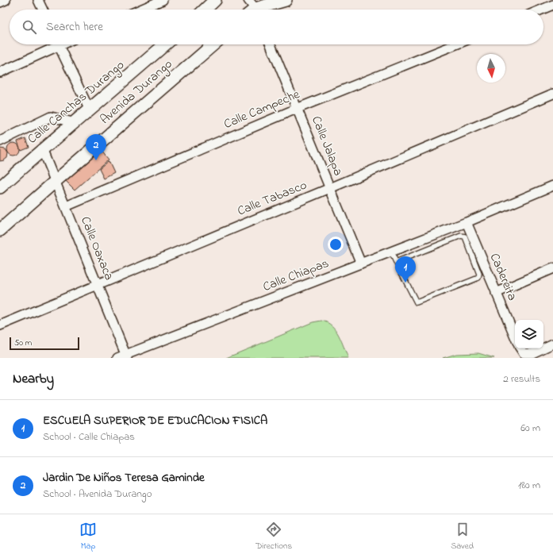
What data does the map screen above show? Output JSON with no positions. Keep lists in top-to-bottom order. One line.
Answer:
{"streets":{"main road":["Avenida Durango","Calle Canchas Durango"],"street":["Calle Campeche","Calle Jalapa","Calle Tabasco","Calle Oaxaca","Calle Chiapas","Cadereita"]},"crossings":[["Avenida Durango","Calle Oaxaca"],["Calle Canchas Durango","Calle Oaxaca"],["Calle Campeche","Calle Jalapa"],["Calle Campeche","Calle Oaxaca"],["Calle Jalapa","Calle Tabasco"],["Calle Jalapa","Calle Chiapas"],["Calle Tabasco","Calle Oaxaca"],["Calle Oaxaca","Calle Chiapas"],["Calle Chiapas","Cadereita"]],"scale_bar":"50 m","north":"bottom","page":{"search":"Search here","pins":["2","1"],"scale":"50 m","heading":["Nearby","2 results"],"list":[{"mark":"1","name":"ESCUELA SUPERIOR DE EDUCACION FISICA","note":"School · Calle Chiapas","value":"60 m"},{"mark":"2","name":"Jardin De Niños Teresa Gaminde","note":"School · Avenida Durango","value":"180 m"}],"nav":["Map","Directions","Saved"]}}
